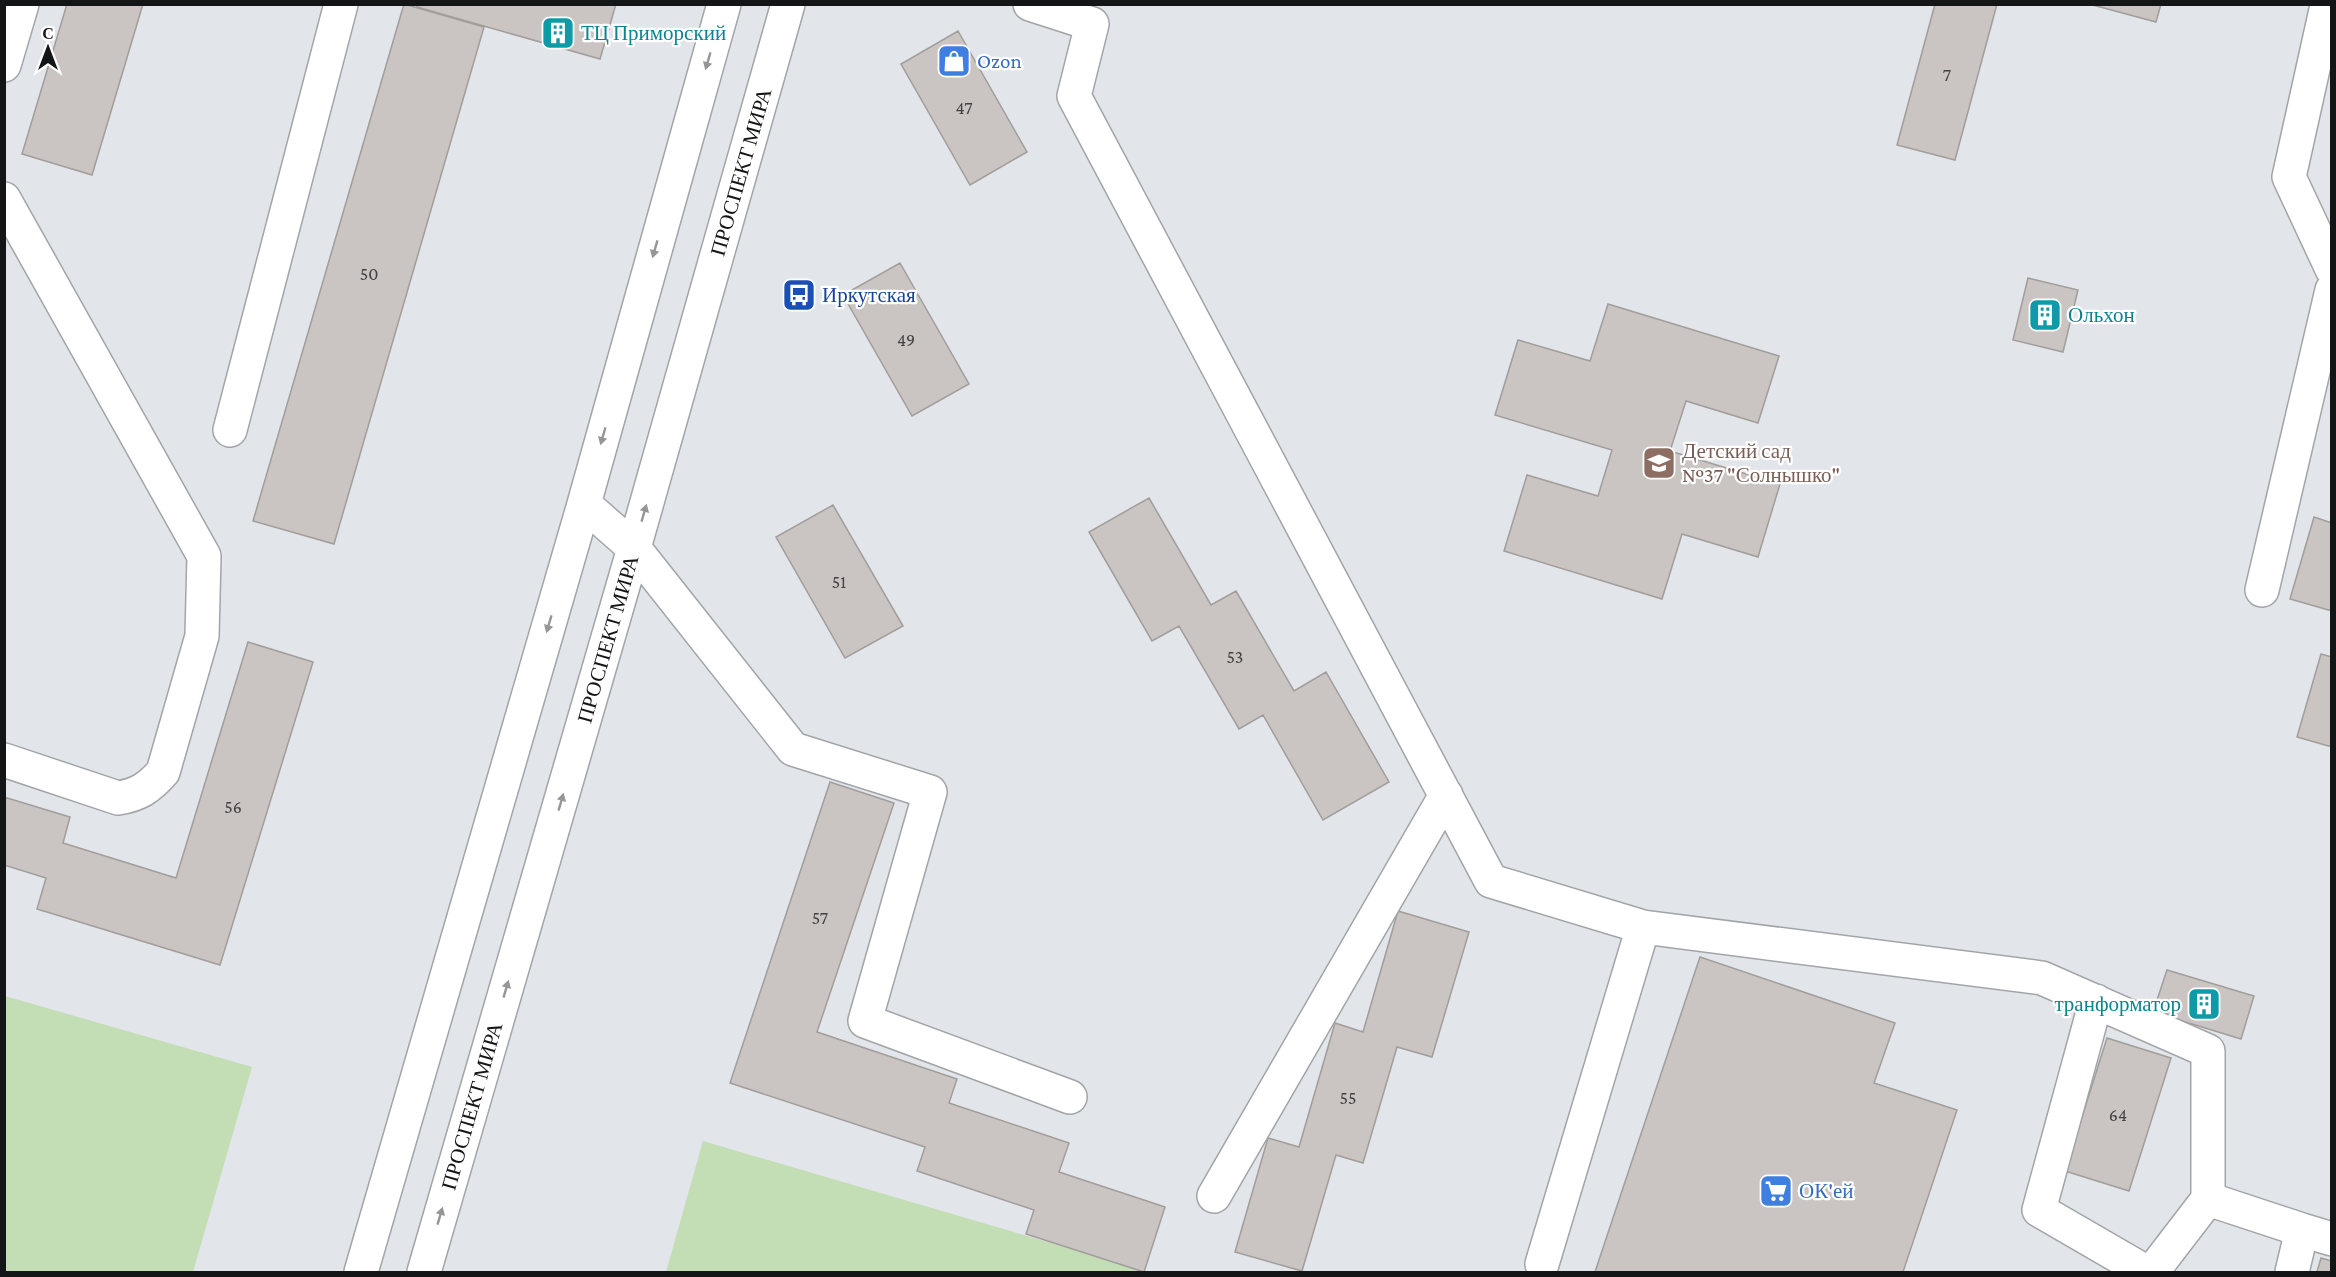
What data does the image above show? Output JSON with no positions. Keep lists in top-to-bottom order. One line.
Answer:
{"streets":{"street":["ПРОСПЕКТ МИРА"]},"places":{"building":["ТЦ Приморский","Ольхон","транформатор"],"shop":["Ozon"],"bus stop":["Иркутская"],"school or university":["Детский сад №37 \"Солнышко\""],"supermarket":["ОК'ей"]},"house_numbers":["7","47","50","49","51","53","56","57","55","64"],"north":"top"}
